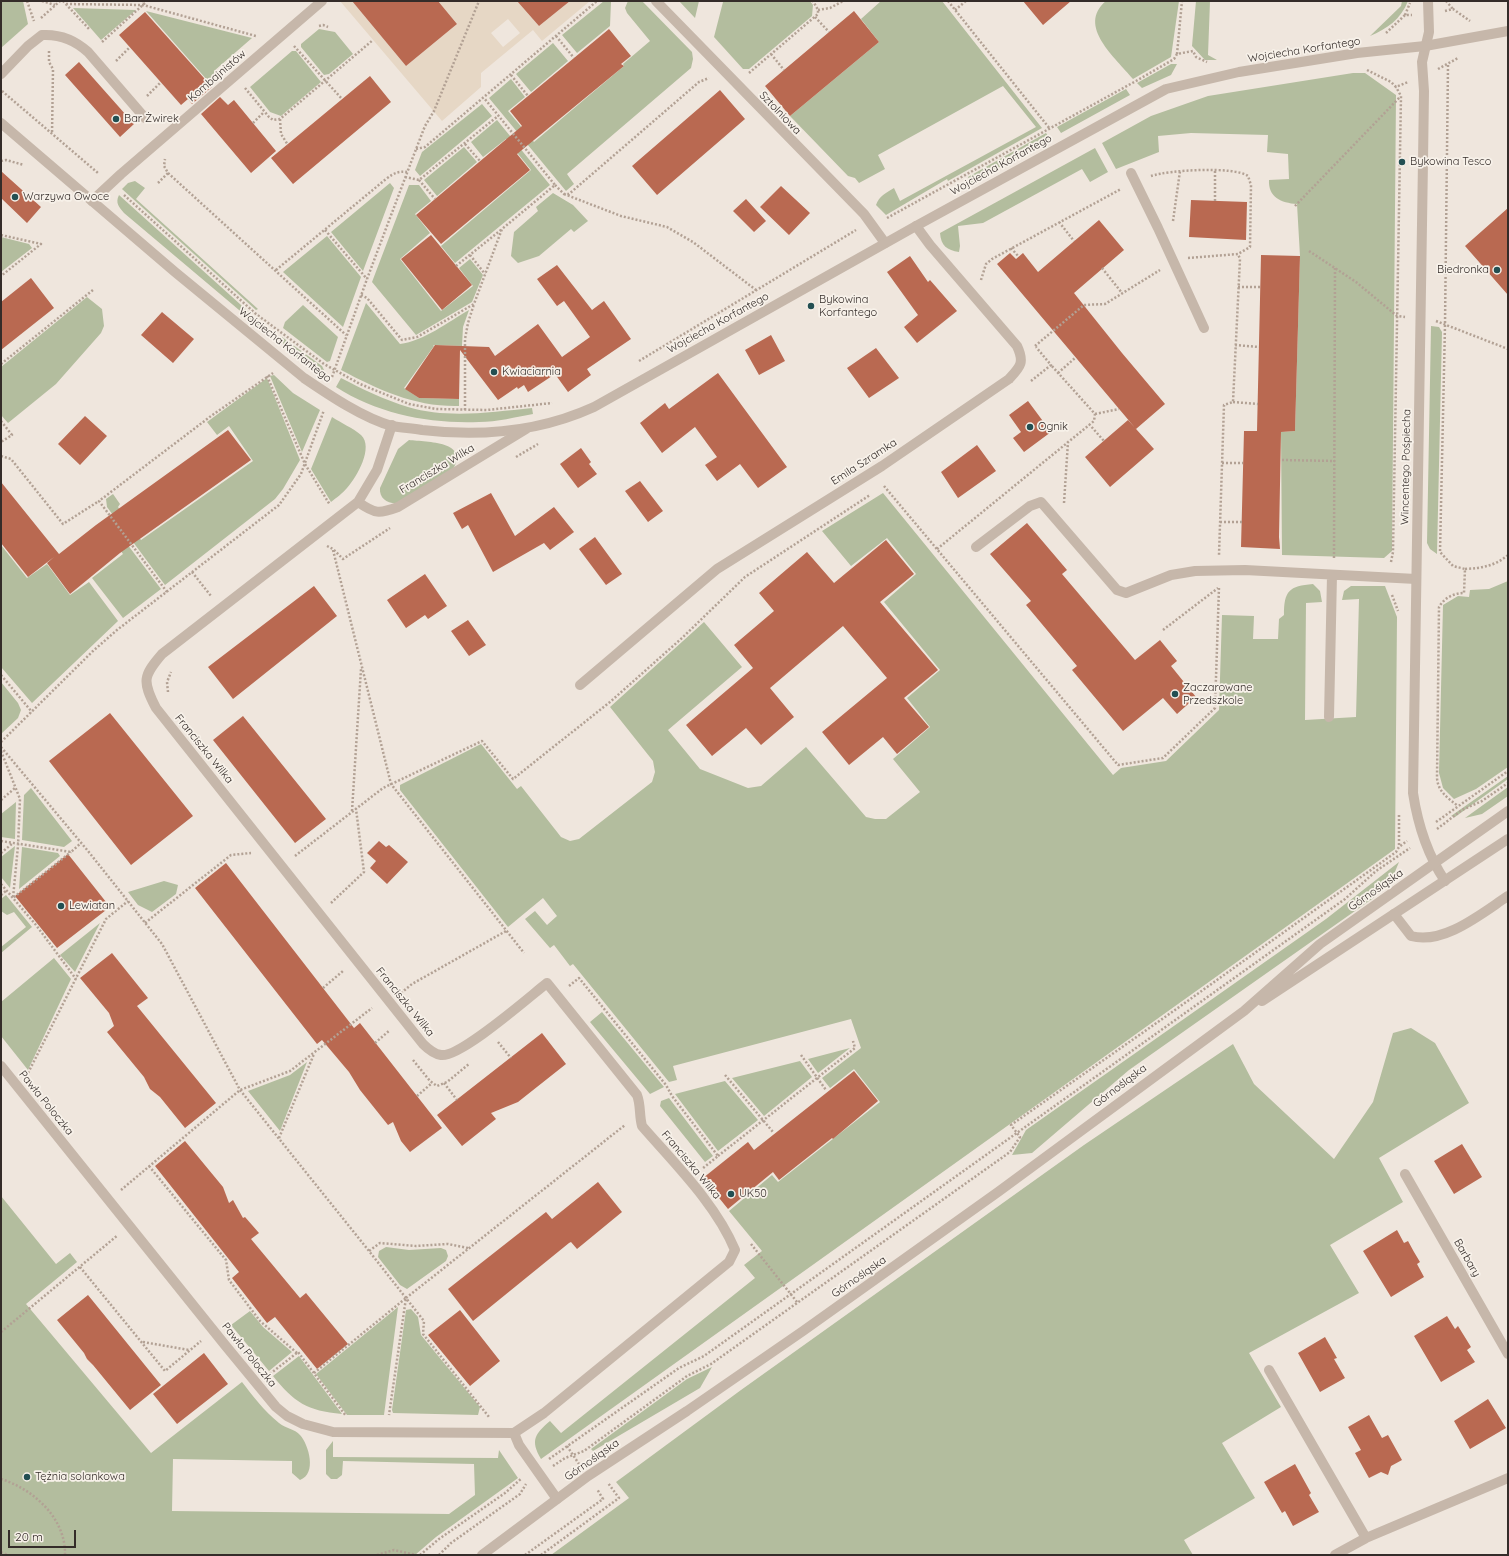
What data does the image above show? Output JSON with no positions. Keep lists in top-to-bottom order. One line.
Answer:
{"streets":{"street":["Wojciecha Korfantego","Kombajnistów","Sztolniowa","Emila Szramka","Wincentego Pośpiecha","Franciszka Wilka","Górnośląska","Pawła Poloczka","Barbary"]},"crossings":[["Wojciecha Korfantego","Kombajnistów"],["Wojciecha Korfantego","Sztolniowa"],["Wojciecha Korfantego","Emila Szramka"],["Wojciecha Korfantego","Wincentego Pośpiecha"],["Wojciecha Korfantego","Franciszka Wilka"],["Wincentego Pośpiecha","Górnośląska"],["Franciszka Wilka","Pawła Poloczka"]],"places":["Bar Żwirek","Bykowina Tesco","Warzywa Owoce","Biedronka","Bykowina Korfantego","Kwiaciarnia","Ognik","Zaczarowane Przedszkole","Lewiatan","UK50","Tężnia solankowa"],"scale_bar":"20 m"}
